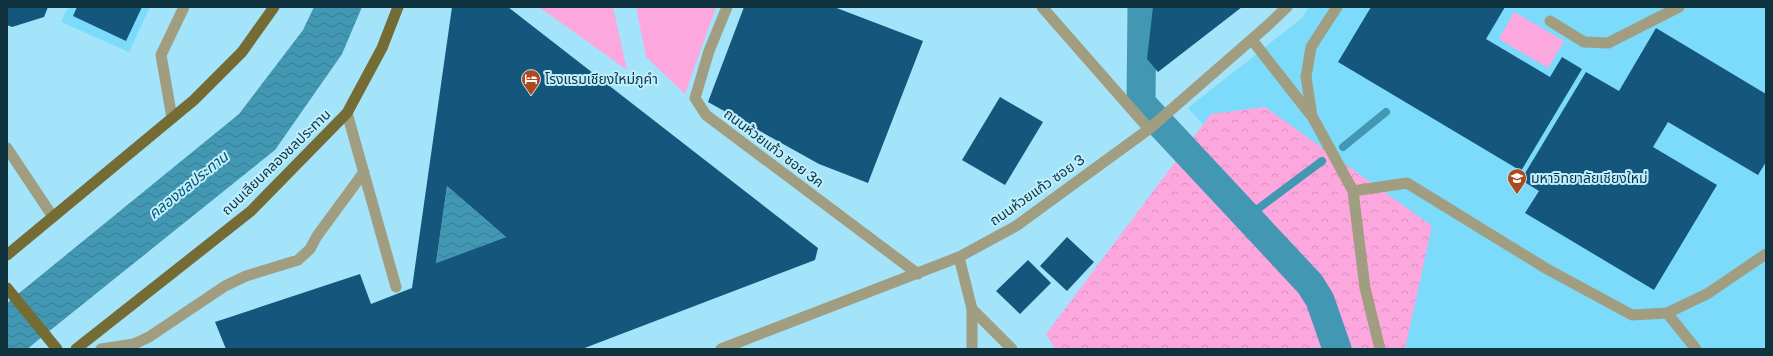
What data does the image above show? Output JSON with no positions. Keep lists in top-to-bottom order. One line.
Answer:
{"streets":{"main road":["ถนนเลียบคลองชลประทาน"],"street":["ถนนห้วยแก้ว ซอย 3ค","ถนนห้วยแก้ว ซอย 3"]},"crossings":[["ถนนห้วยแก้ว ซอย 3ค","ถนนห้วยแก้ว ซอย 3"]],"water":["คลองชลประทาน"],"places":{"hotel":["โรงแรมเชียงใหม่ภูคำ"],"school or university":["มหาวิทยาลัยเชียงใหม่"]}}
